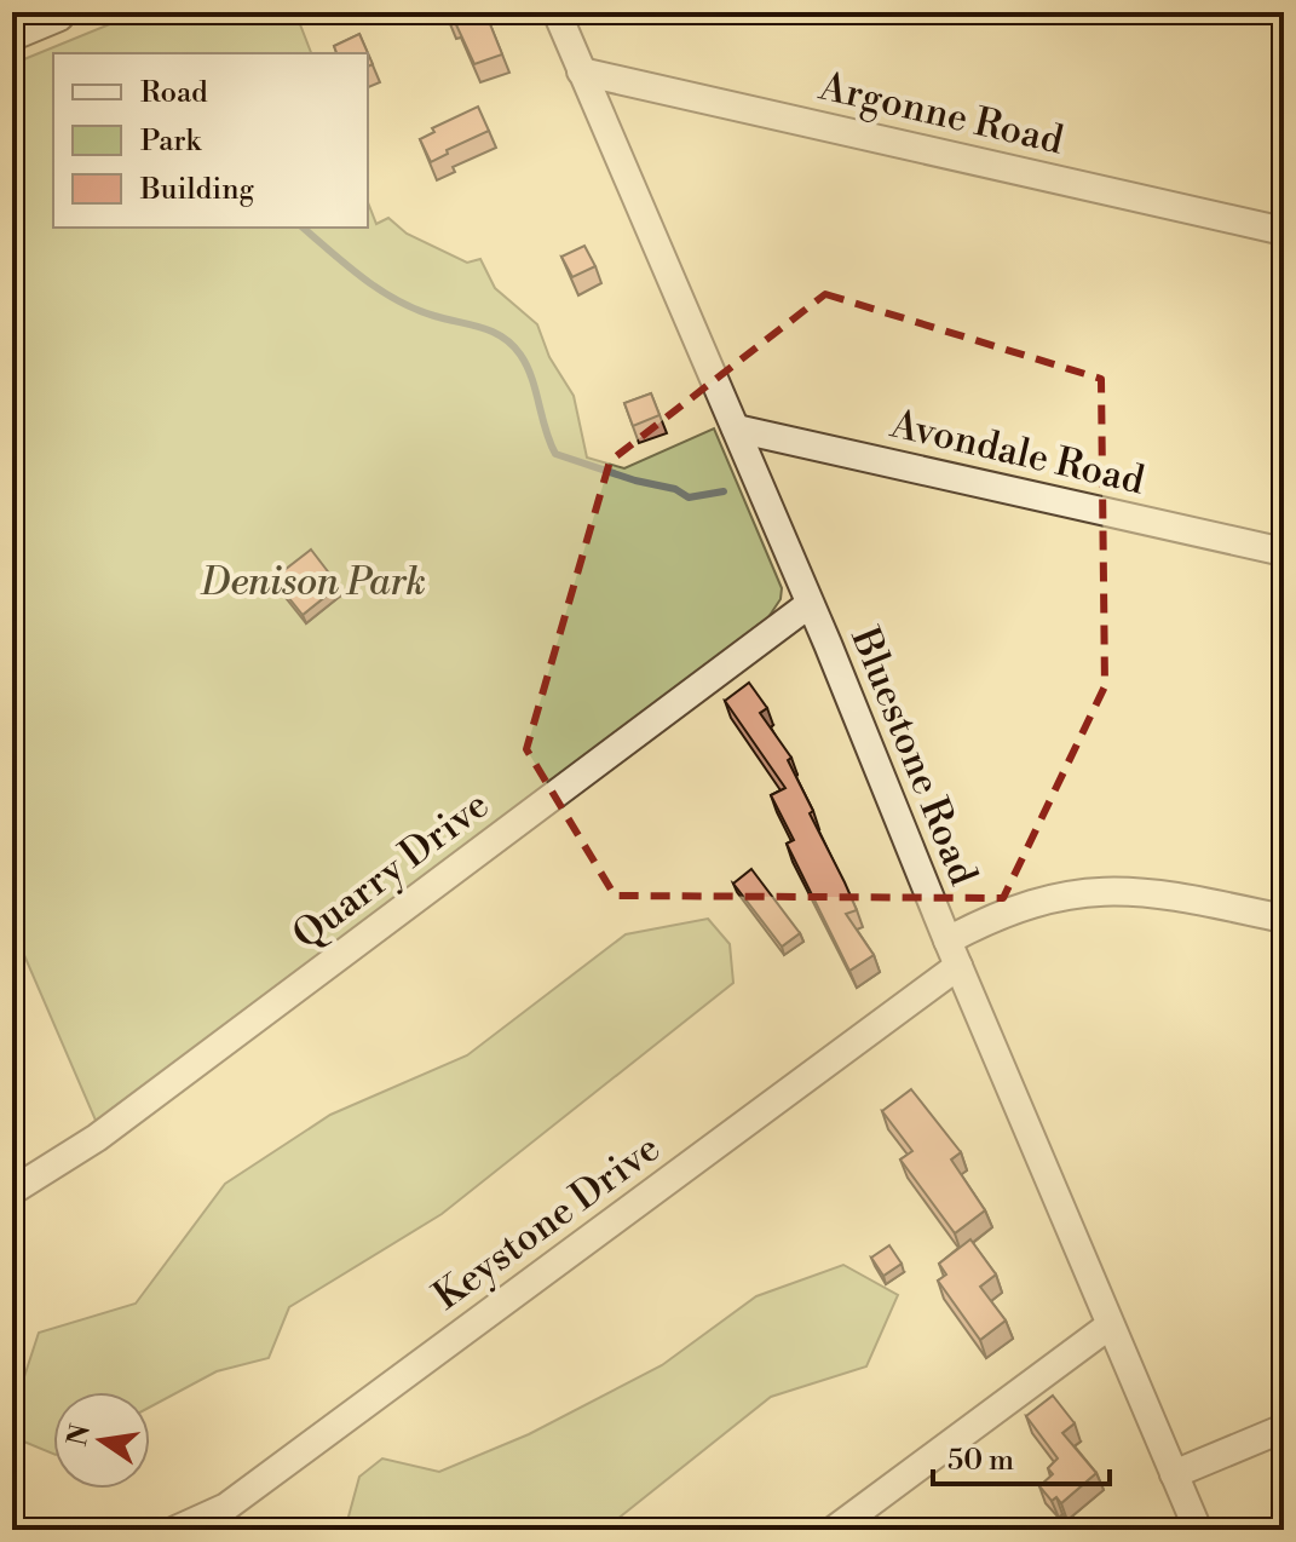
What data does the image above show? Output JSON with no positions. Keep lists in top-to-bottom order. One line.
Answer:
{"streets":{"street":["Argonne Road","Avondale Road","Bluestone Road","Quarry Drive","Keystone Drive"]},"crossings":[["Argonne Road","Bluestone Road"],["Avondale Road","Bluestone Road"],["Bluestone Road","Quarry Drive"],["Bluestone Road","Keystone Drive"]],"parks":["Denison Park"],"legend":["Road","Park","Building"],"scale_bar":"50 m","north":"left"}
